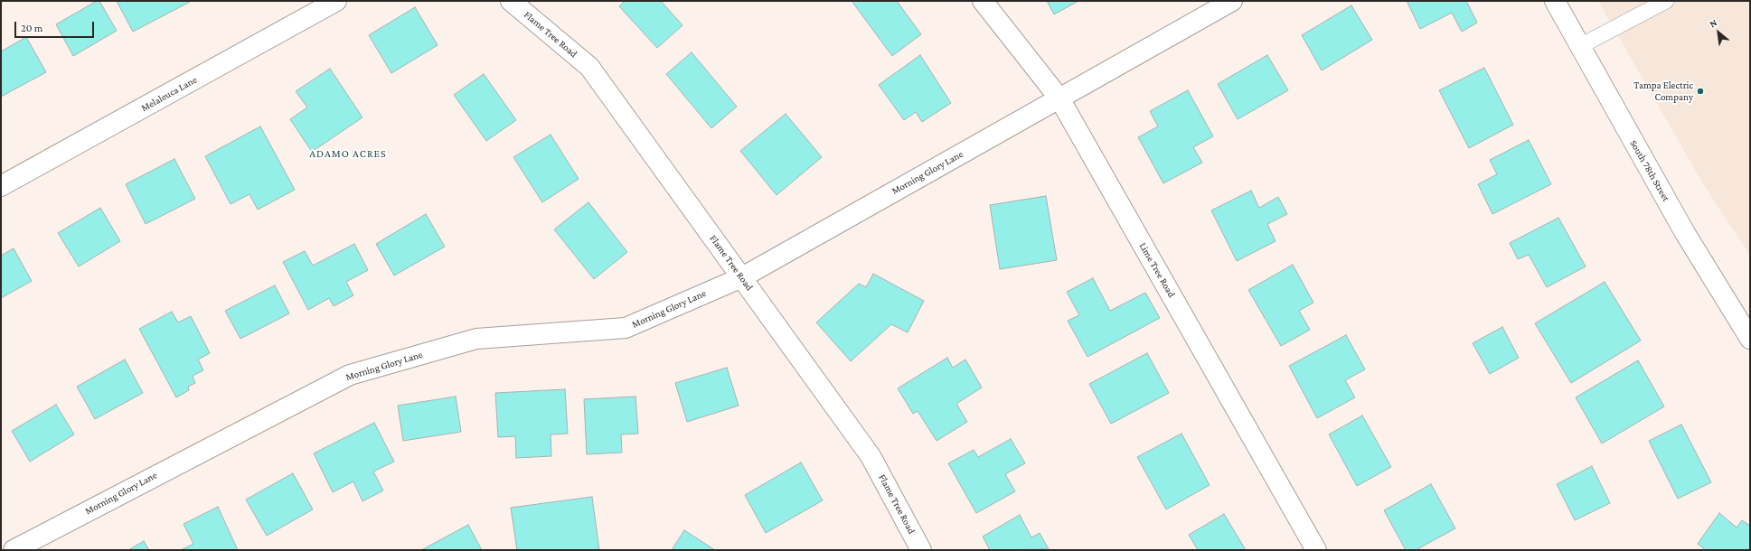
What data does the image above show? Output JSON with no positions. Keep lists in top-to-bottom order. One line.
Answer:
{"streets":{"street":["Flame Tree Road","Melaleuca Lane","South 78th Street","Morning Glory Lane","Lime Tree Road"]},"crossings":[["Flame Tree Road","Morning Glory Lane"],["Morning Glory Lane","Lime Tree Road"]],"districts":["ADAMO ACRES"],"places":["Tampa Electric Company"],"scale_bar":"20 m","north":"top left"}
